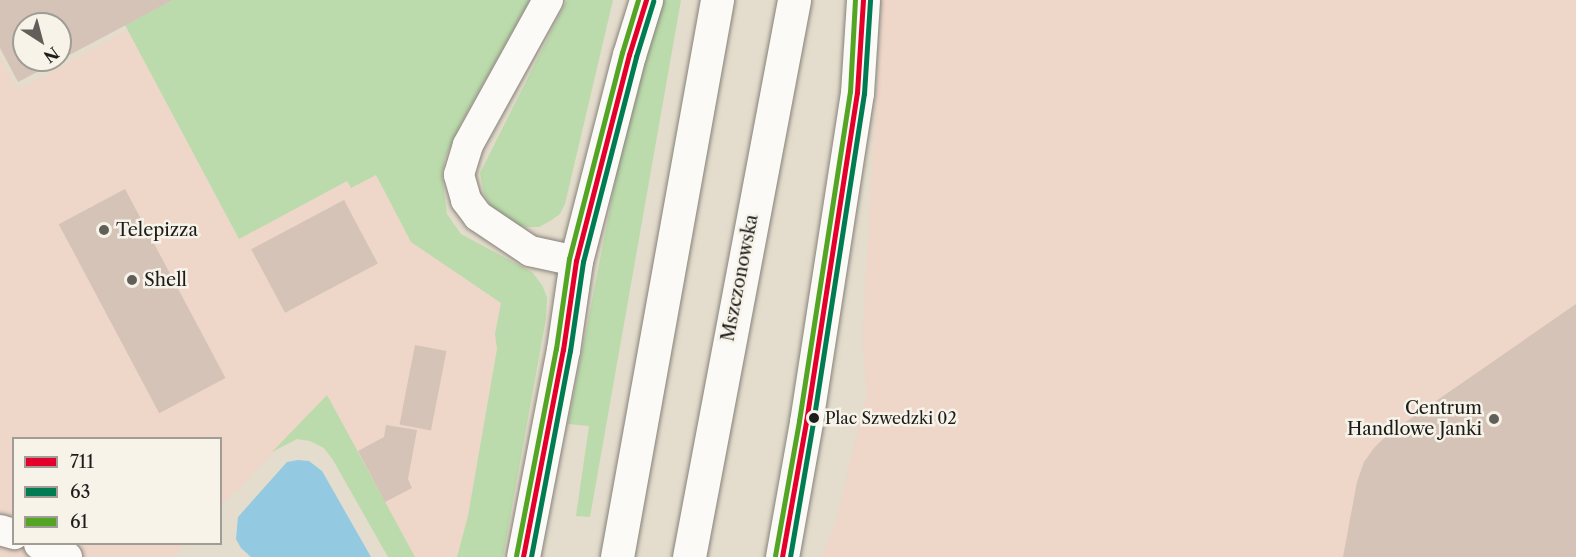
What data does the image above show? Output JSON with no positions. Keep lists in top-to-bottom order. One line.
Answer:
{"streets":{"main road":["Mszczonowska"]},"places":["Telepizza","Shell","Plac Szwedzki 02","Centrum Handlowe Janki"],"lines":["transit line 711","transit line 63","transit line 61"],"legend":["711","63","61"],"north":"bottom right"}
